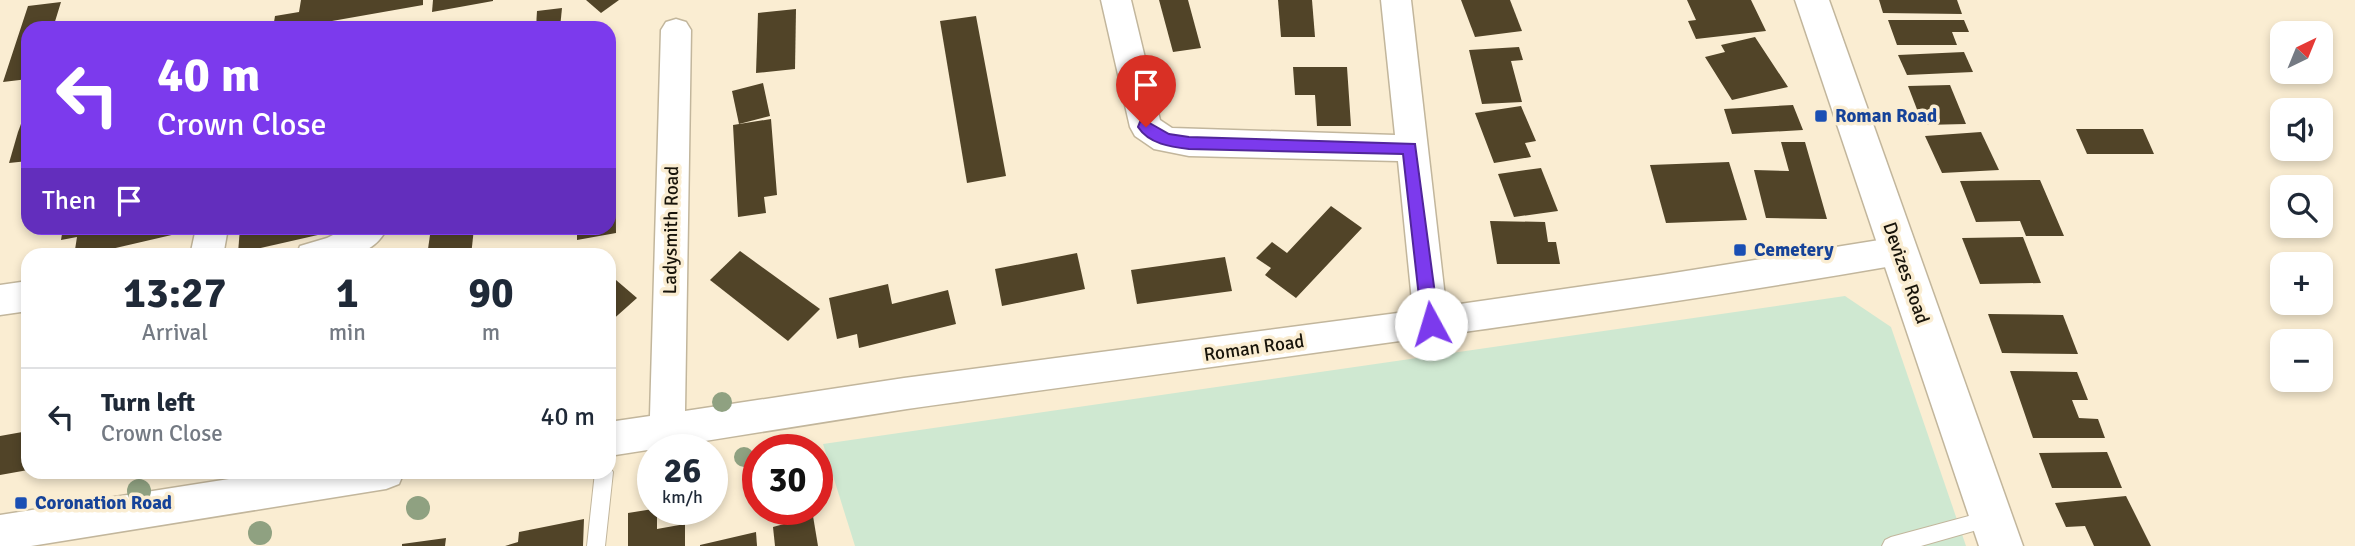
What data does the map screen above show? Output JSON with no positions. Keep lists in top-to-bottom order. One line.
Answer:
{"streets":{"main road":["Devizes Road"],"street":["Ladysmith Road","Roman Road"]},"crossings":[["Ladysmith Road","Roman Road"],["Devizes Road","Roman Road"]],"places":{"transit":["Roman Road","Cemetery","Coronation Road"]},"north":"top right","page":{"map_buttons":["+","−"],"turn":["40 m","Crown Close"],"then":"Then","eta":["13:27","Arrival","1","min","90","m"],"list":[{"name":"Turn left","note":"Crown Close","value":"40 m"}],"speed":"26 km/h","limit":"30"}}
